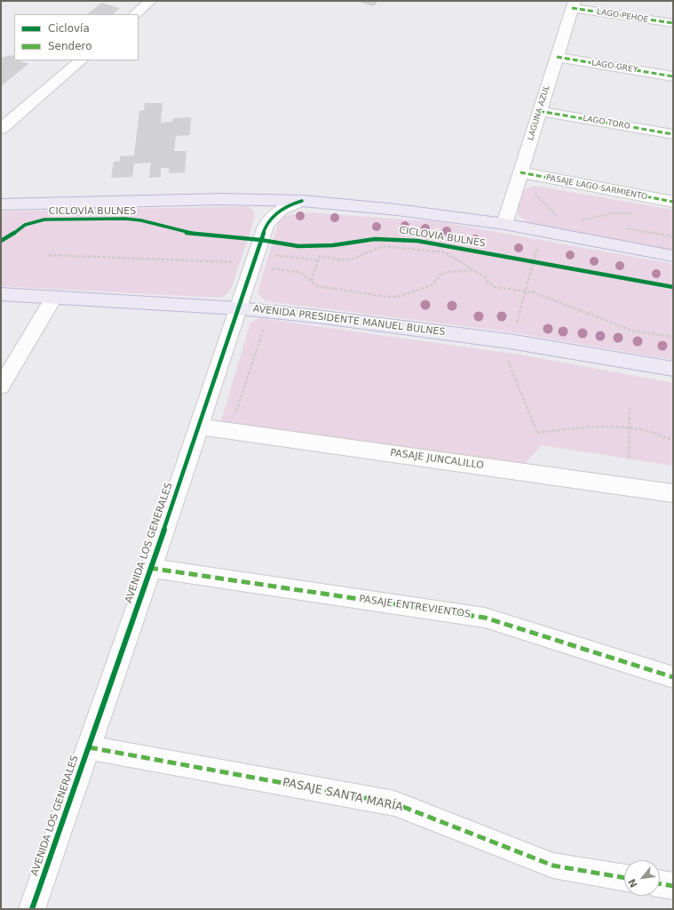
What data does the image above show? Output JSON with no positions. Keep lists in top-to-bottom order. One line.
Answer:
{"streets":{"main road":["AVENIDA PRESIDENTE MANUEL BULNES"],"street":["LAGO PEHOE","LAGO GREY","LAGUNA AZUL","LAGO TORO","PASAJE LAGO SARMIENTO","PASAJE JUNCALILLO","AVENIDA LOS GENERALES","PASAJE ENTREVIENTOS","PASAJE SANTA MARÍA"],"cycle path":["CICLOVÍA BULNES"]},"crossings":[["LAGO PEHOE","LAGUNA AZUL"],["LAGO GREY","LAGUNA AZUL"],["LAGUNA AZUL","LAGO TORO"],["LAGUNA AZUL","PASAJE LAGO SARMIENTO"],["AVENIDA PRESIDENTE MANUEL BULNES","AVENIDA LOS GENERALES"],["PASAJE JUNCALILLO","AVENIDA LOS GENERALES"],["AVENIDA LOS GENERALES","PASAJE ENTREVIENTOS"],["AVENIDA LOS GENERALES","PASAJE SANTA MARÍA"]],"legend":["Ciclovía","Sendero"],"north":"bottom left"}
